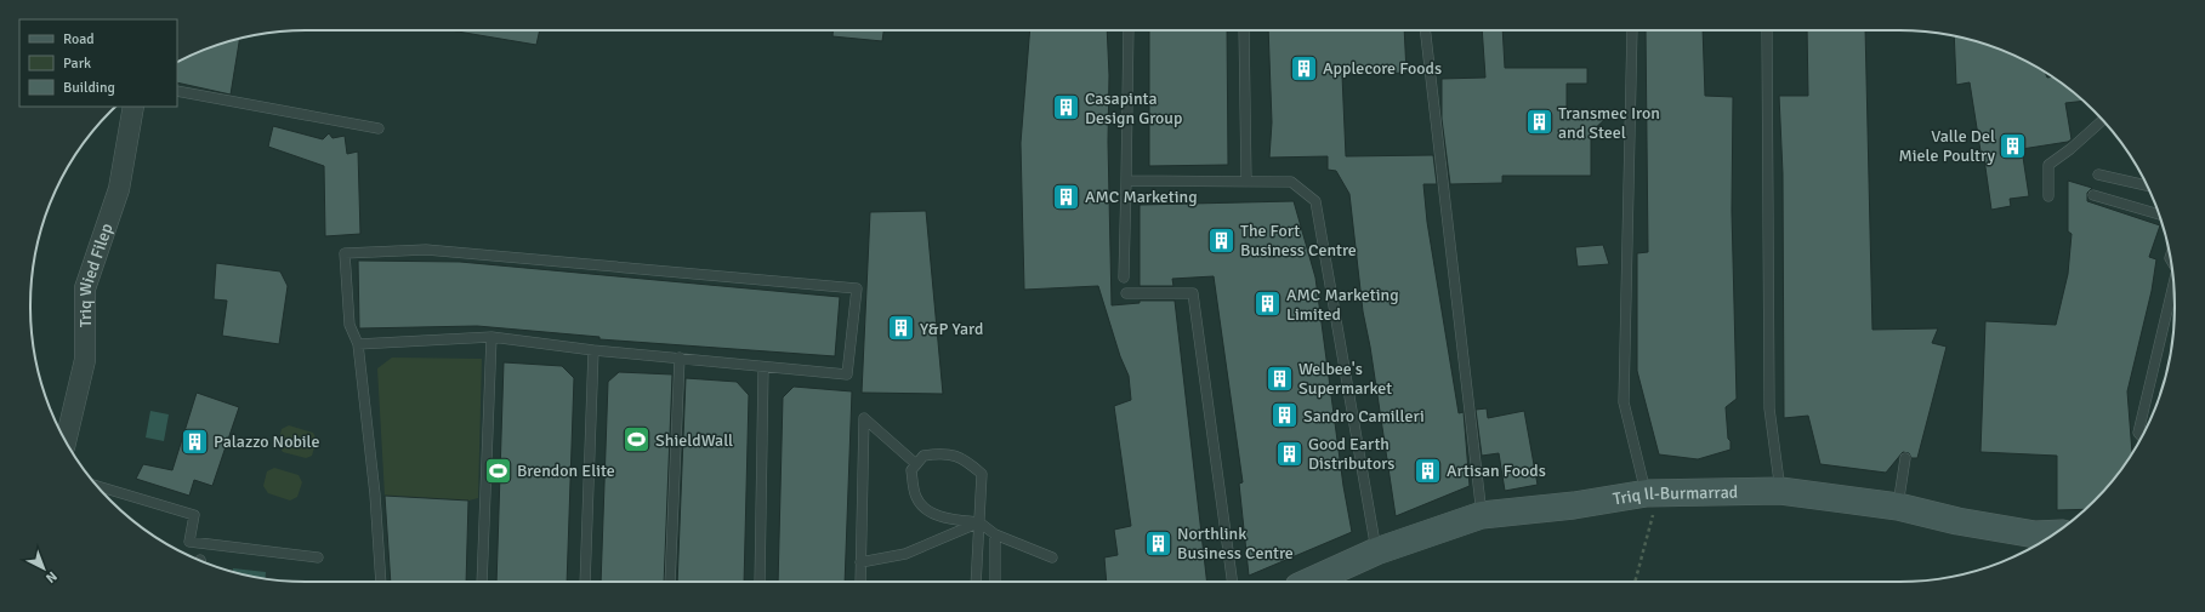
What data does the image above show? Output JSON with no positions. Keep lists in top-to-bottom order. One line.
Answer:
{"streets":{"street":["Triq Wied Filep","Triq Il-Burmarrad"]},"places":{"building":["Applecore Foods","Casapinta Design Group","Transmec Iron and Steel","Valle Del Miele Poultry","AMC Marketing","The Fort Business Centre","AMC Marketing Limited","Y&P Yard","Welbee's Supermarket","Sandro Camilleri","Palazzo Nobile","Good Earth Distributors","Artisan Foods","Northlink Business Centre"],"sports":["ShieldWall","Brendon Elite"]},"legend":["Road","Park","Building"],"north":"bottom right"}
